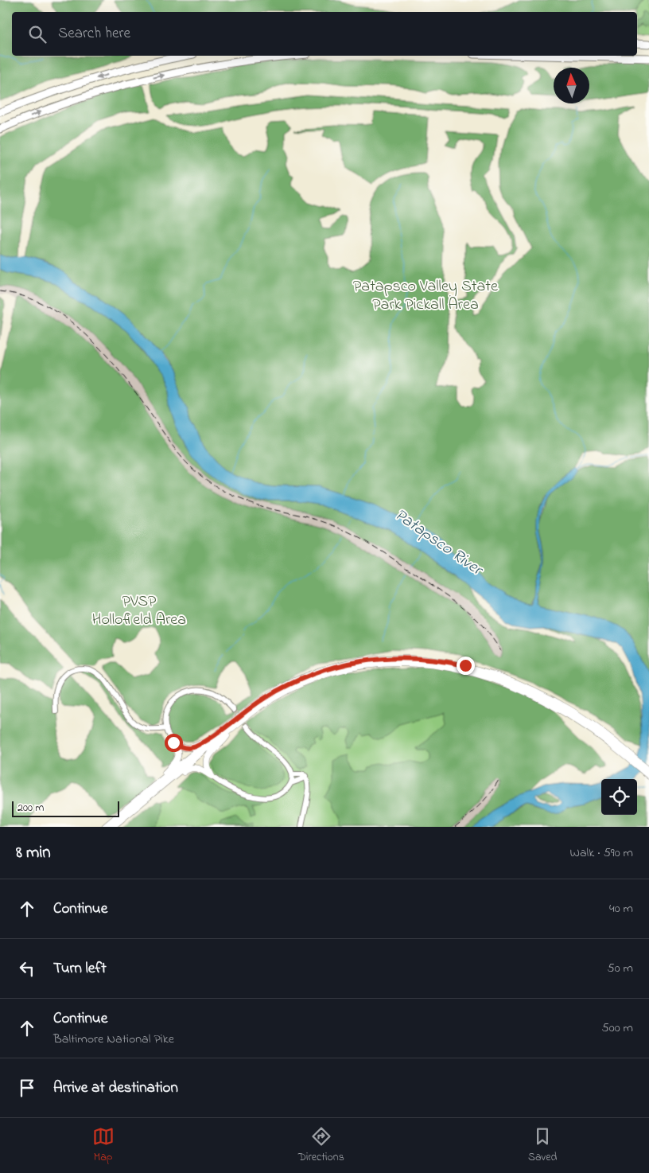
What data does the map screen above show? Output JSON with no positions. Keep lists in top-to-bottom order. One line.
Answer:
{"water":["Patapsco River"],"parks":["Patapsco Valley State Park Pickall Area","PVSP Hollofield Area"],"scale_bar":"200 m","north":"top","page":{"search":"Search here","scale":"200 m","heading":["8 min","Walk · 590 m"],"list":[["Continue","40 m"],["Turn left","50 m"],["Continue","Baltimore National Pike","500 m"],"Arrive at destination"],"nav":["Map","Directions","Saved"]}}
